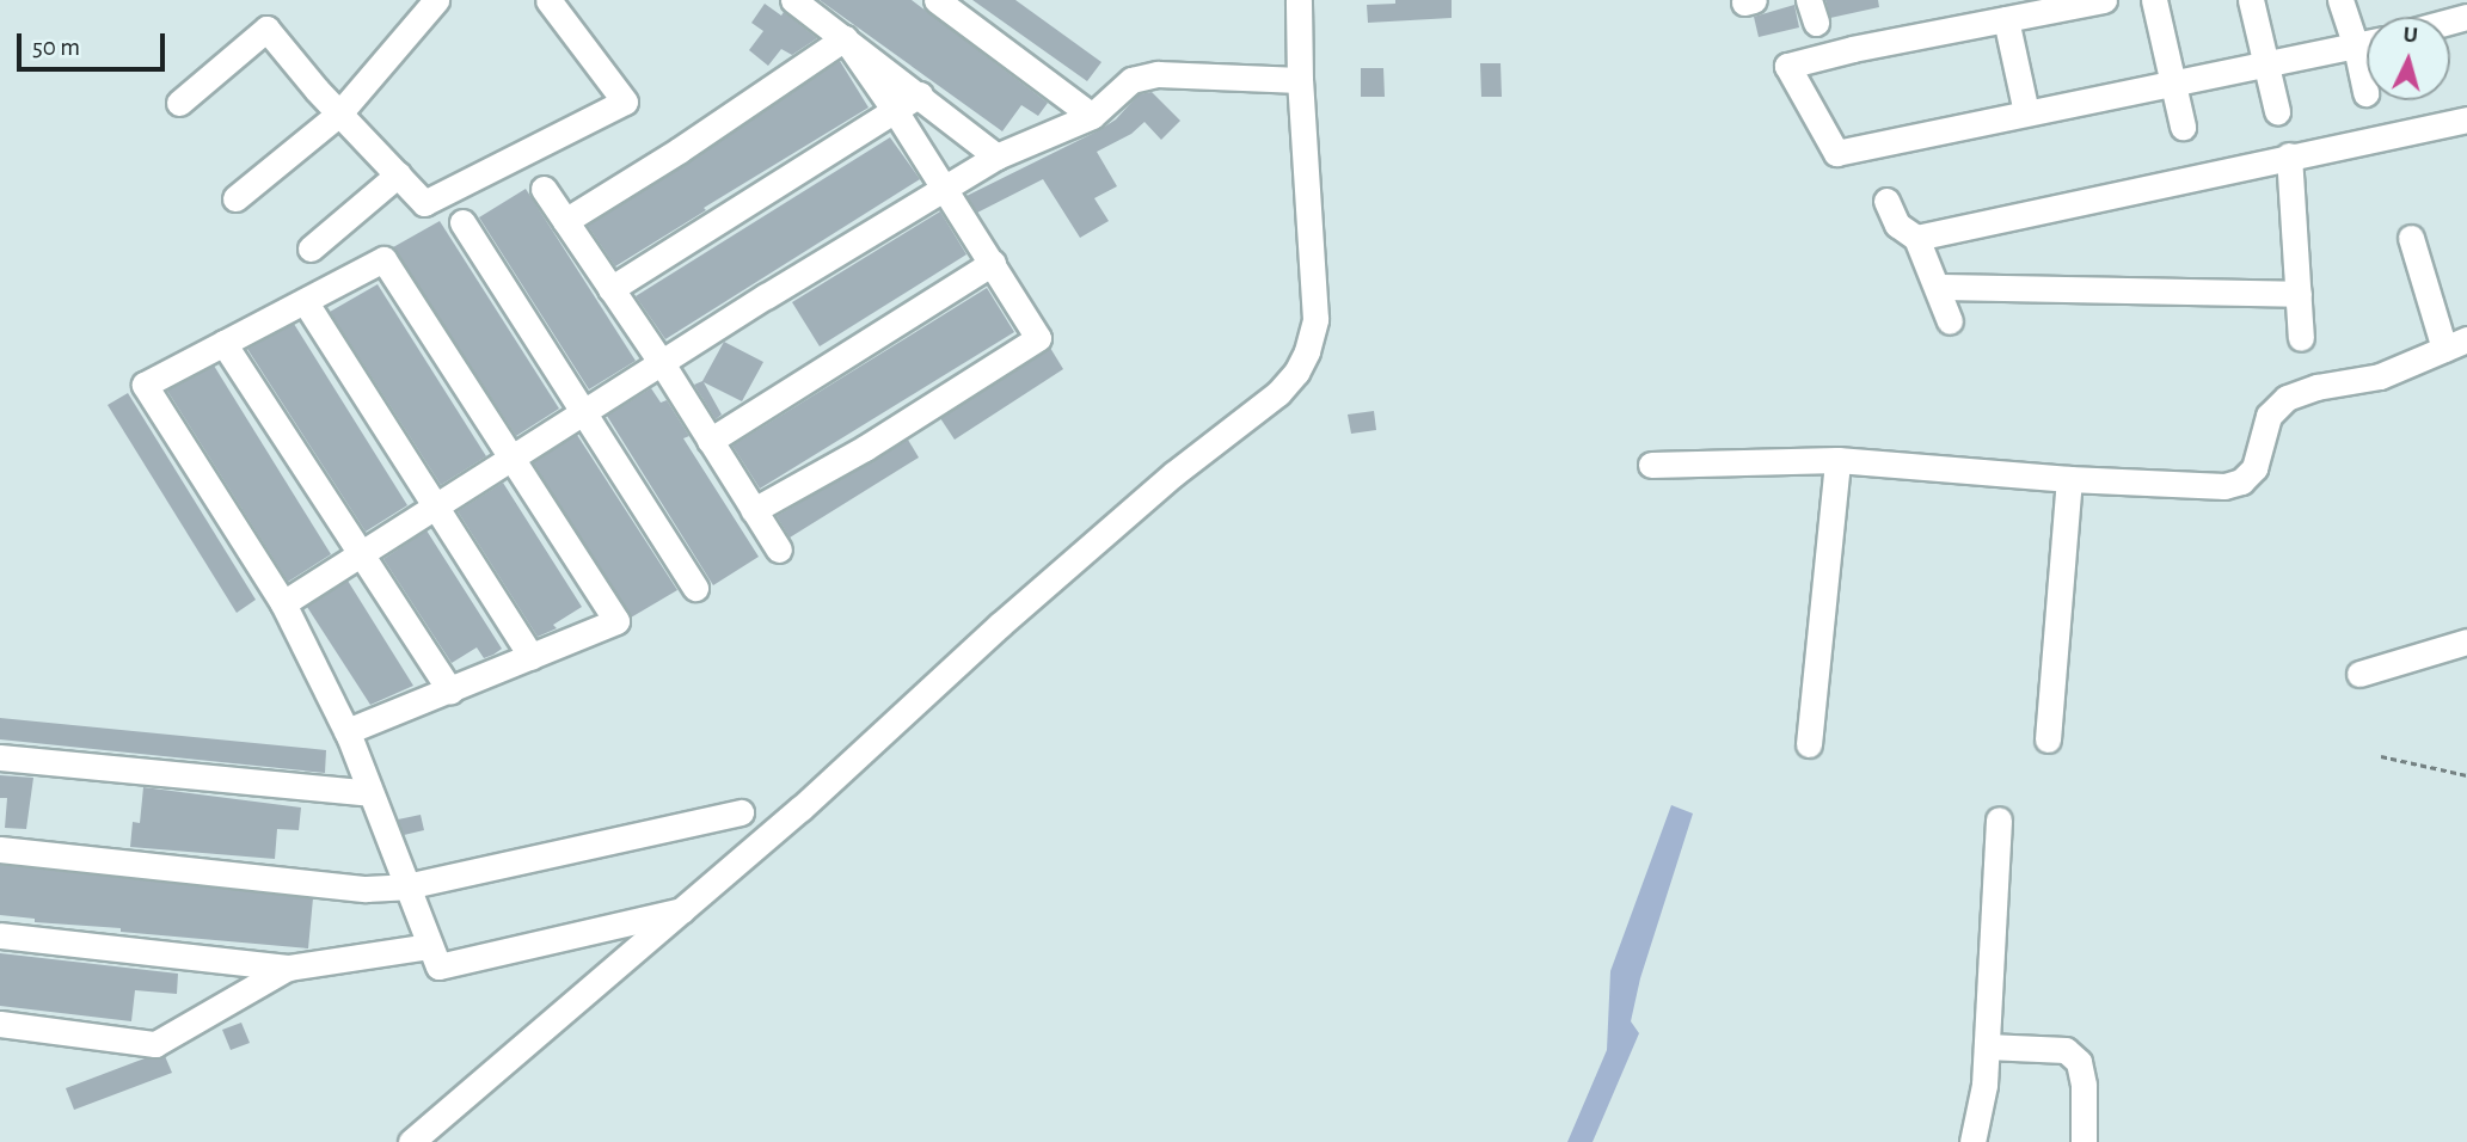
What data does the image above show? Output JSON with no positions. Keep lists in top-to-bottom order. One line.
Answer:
{"scale_bar":"50 m","north":"top"}
